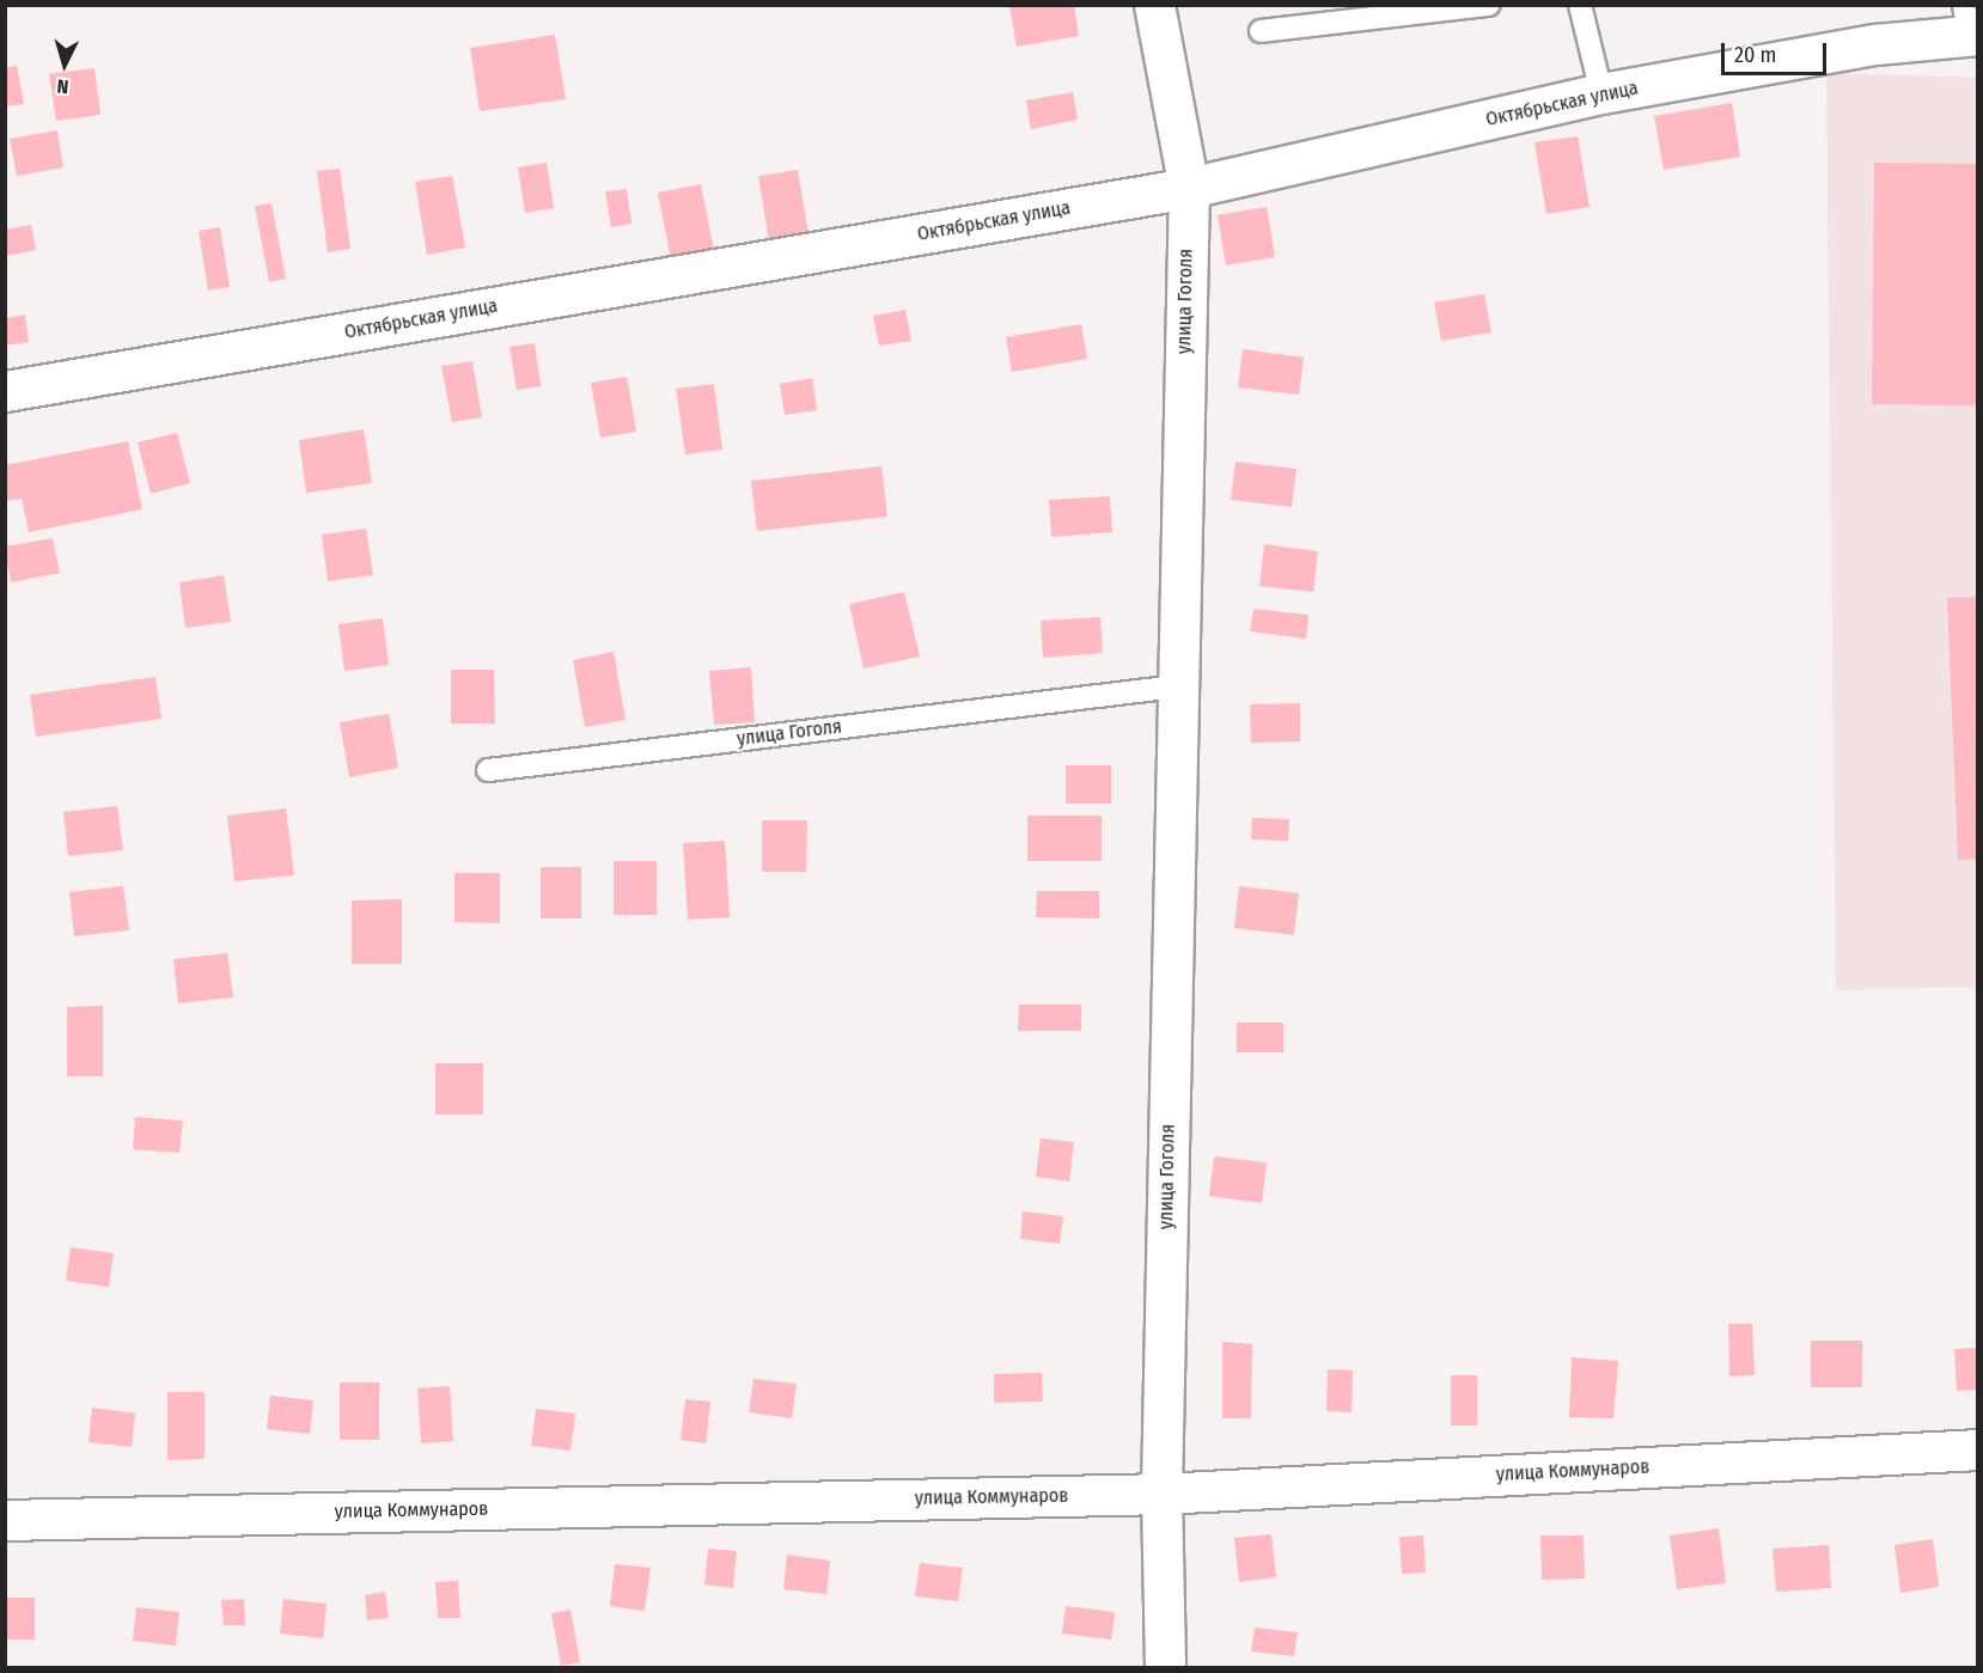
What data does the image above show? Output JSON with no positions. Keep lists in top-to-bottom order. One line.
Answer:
{"streets":{"street":["Октябрьская улица","улица Гоголя","улица Коммунаров"]},"crossings":[["Октябрьская улица","улица Гоголя"],["улица Гоголя","улица Коммунаров"]],"scale_bar":"20 m","north":"bottom"}
